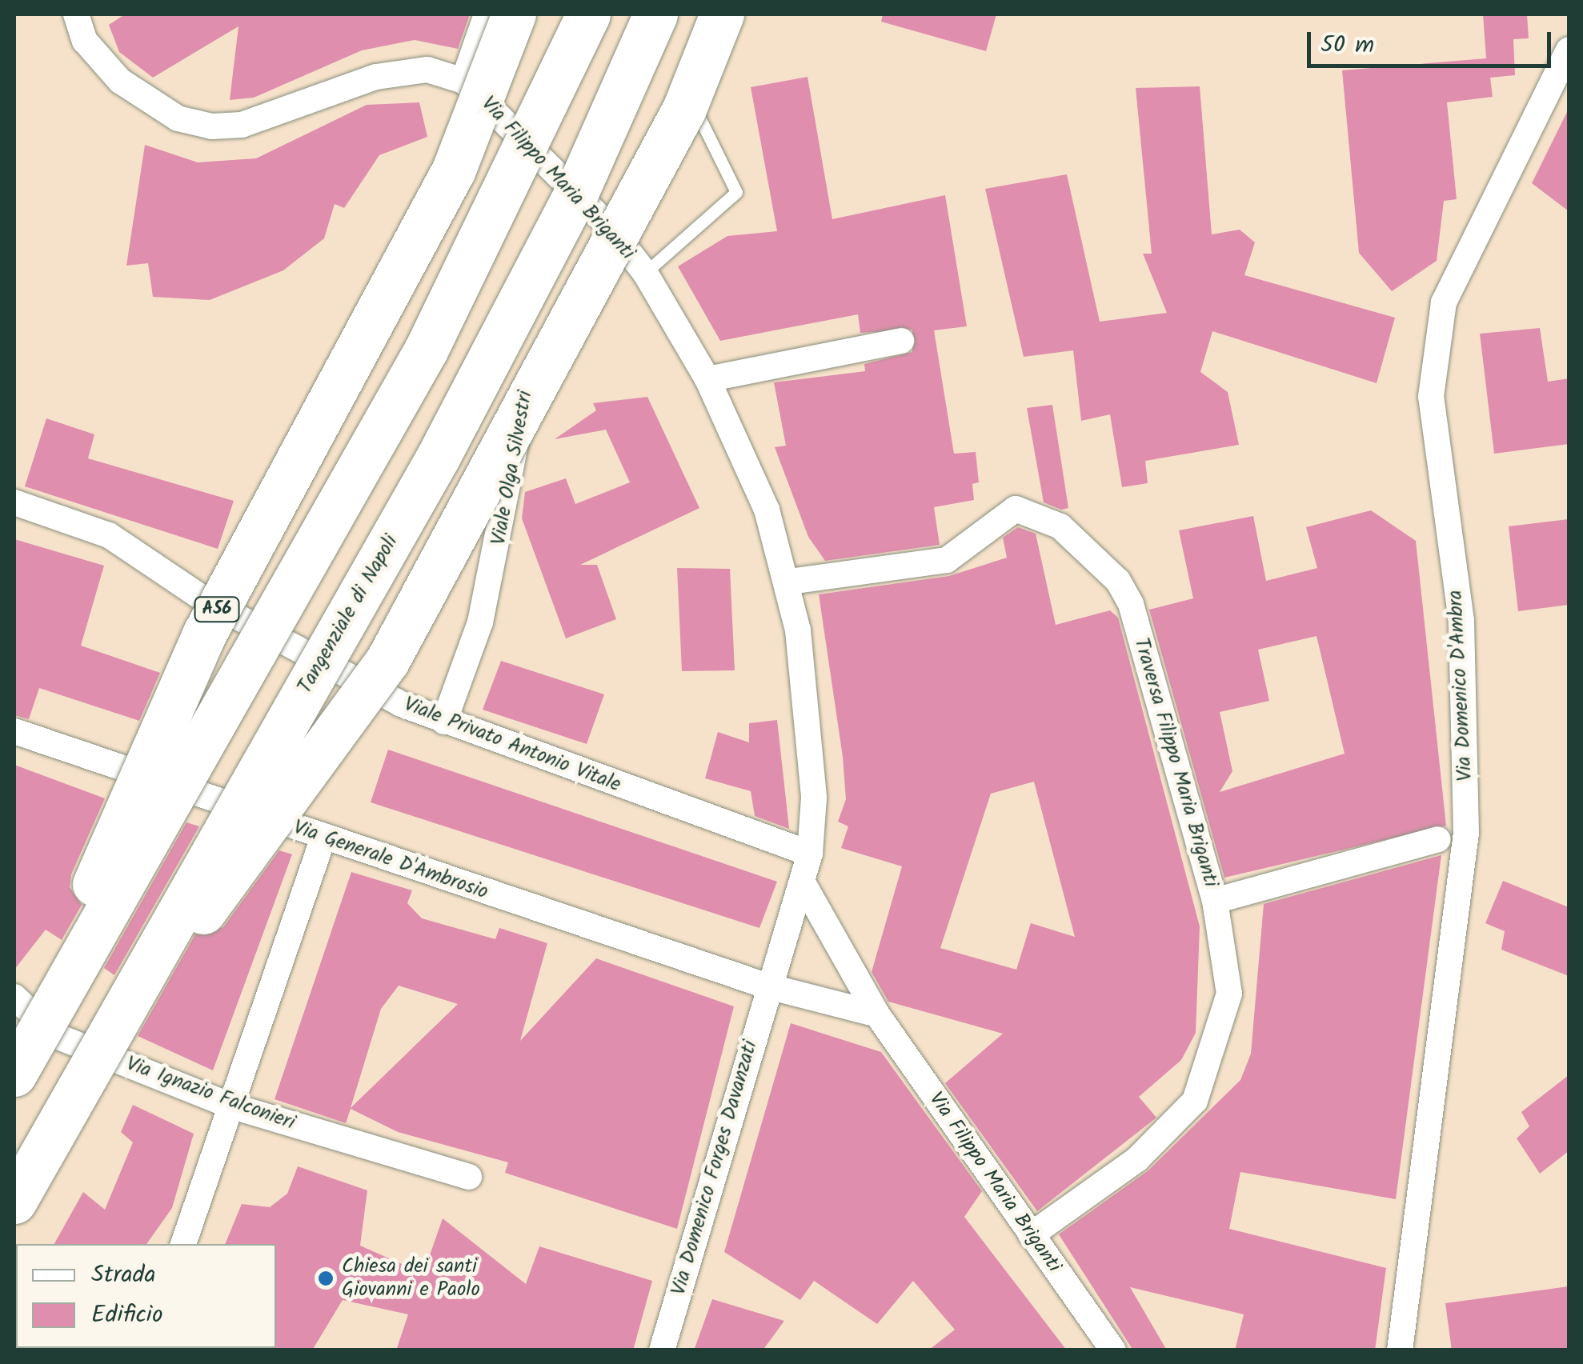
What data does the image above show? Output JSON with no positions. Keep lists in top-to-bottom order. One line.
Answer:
{"streets":{"highway":["A56","Tangenziale di Napoli"],"street":["Via Filippo Maria Briganti","Viale Olga Silvestri","Via Domenico D'Ambra","Viale Privato Antonio Vitale","Traversa Filippo Maria Briganti","Via Generale D'Ambrosio","Via Ignazio Falconieri","Via Domenico Forges Davanzati"]},"crossings":[["Via Filippo Maria Briganti","Viale Olga Silvestri"],["Via Filippo Maria Briganti","Viale Privato Antonio Vitale"],["Via Filippo Maria Briganti","Traversa Filippo Maria Briganti"],["Via Filippo Maria Briganti","Via Generale D'Ambrosio"],["Via Filippo Maria Briganti","Via Domenico Forges Davanzati"],["Viale Olga Silvestri","Viale Privato Antonio Vitale"],["Via Generale D'Ambrosio","Via Domenico Forges Davanzati"]],"places":["Chiesa dei santi Giovanni e Paolo"],"legend":["Strada","Edificio"],"scale_bar":"50 m"}
